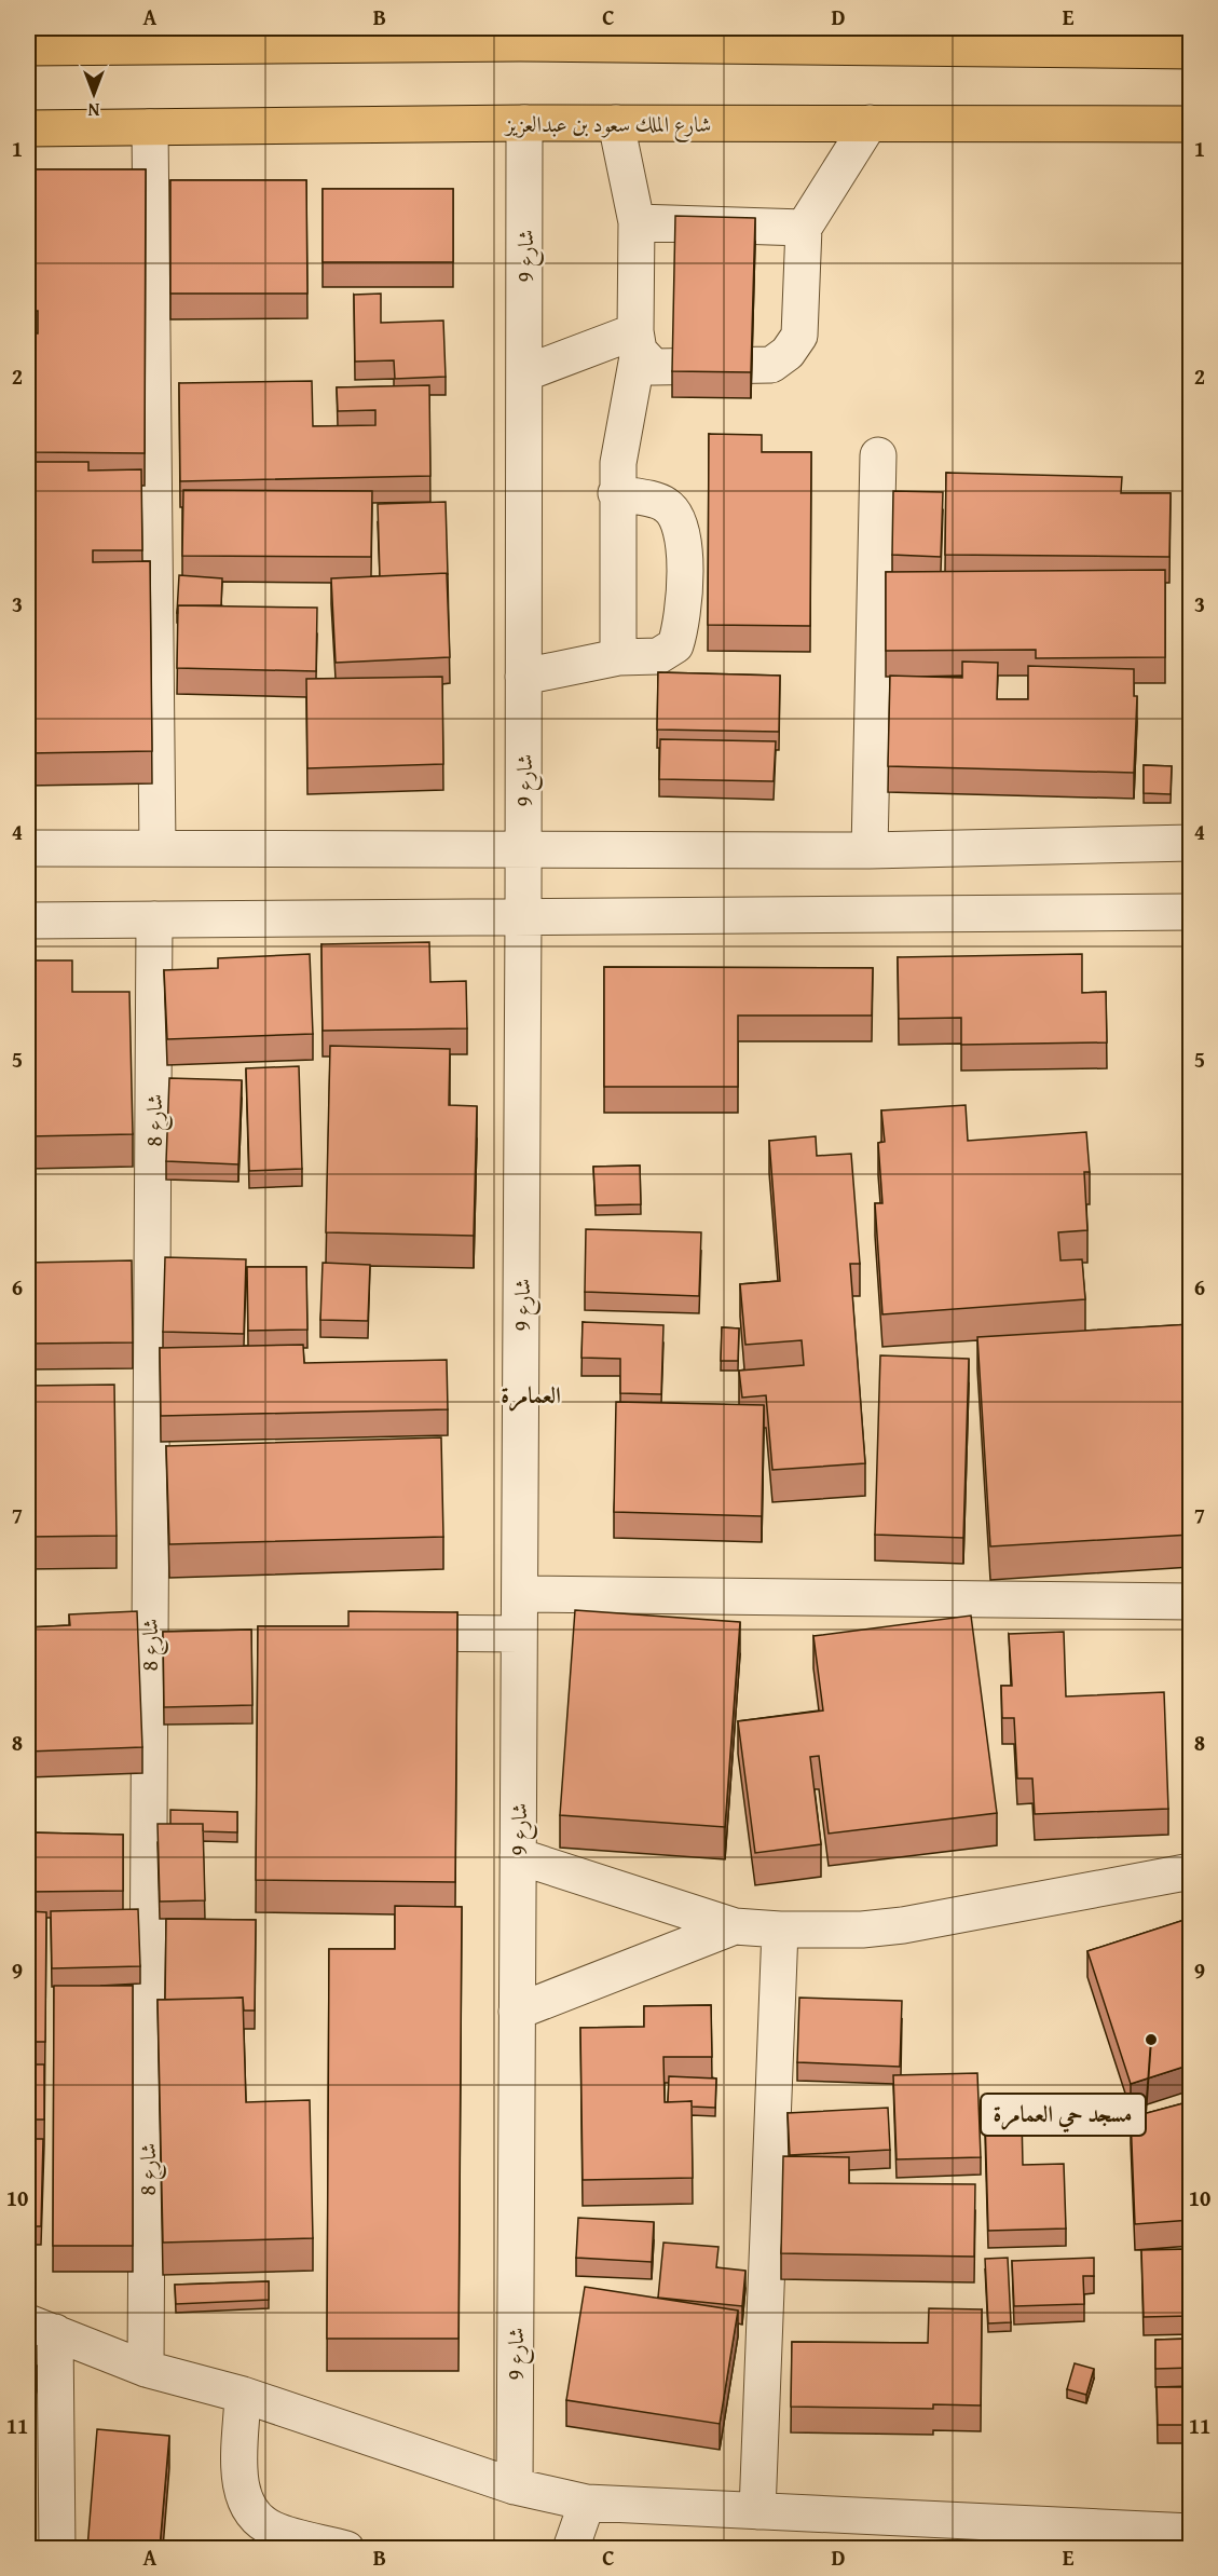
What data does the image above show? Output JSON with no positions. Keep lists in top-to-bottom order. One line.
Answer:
{"streets":{"main road":["شارع الملك سعود بن عبدالعزيز"],"street":["شارع 9","شارع 8"]},"crossings":[["شارع الملك سعود بن عبدالعزيز","شارع 9"]],"districts":["العمامرة"],"places":["مسجد حي العمامرة"],"north":"bottom","grid":{"columns":["A","B","C","D","E"],"rows":["1","2","3","4","5","6","7","8","9","10","11"]}}
